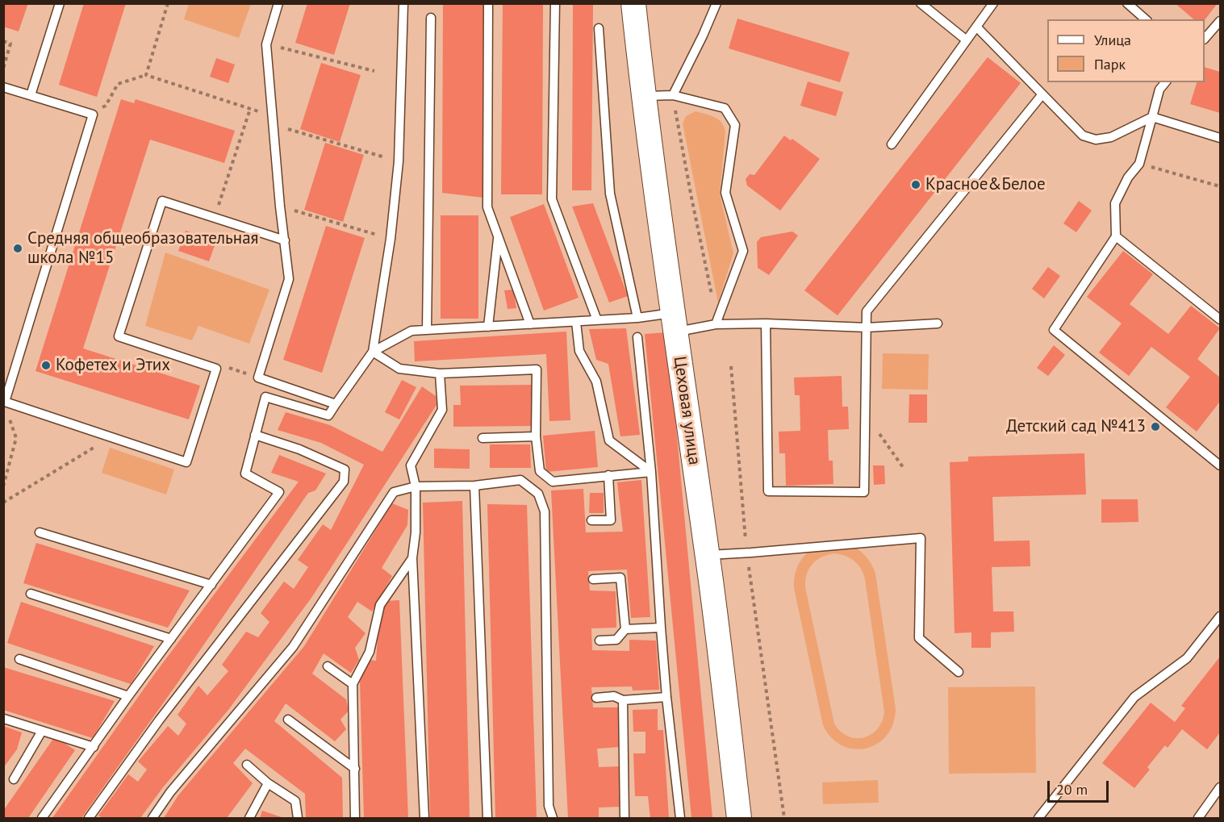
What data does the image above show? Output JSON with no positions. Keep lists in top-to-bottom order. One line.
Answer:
{"streets":{"main road":["Цеховая улица"]},"places":["Красное&Белое","Средняя общеобразовательная школа №15","Кофетех и Этих","Детский сад №413"],"legend":["Улица","Парк"],"scale_bar":"20 m"}
